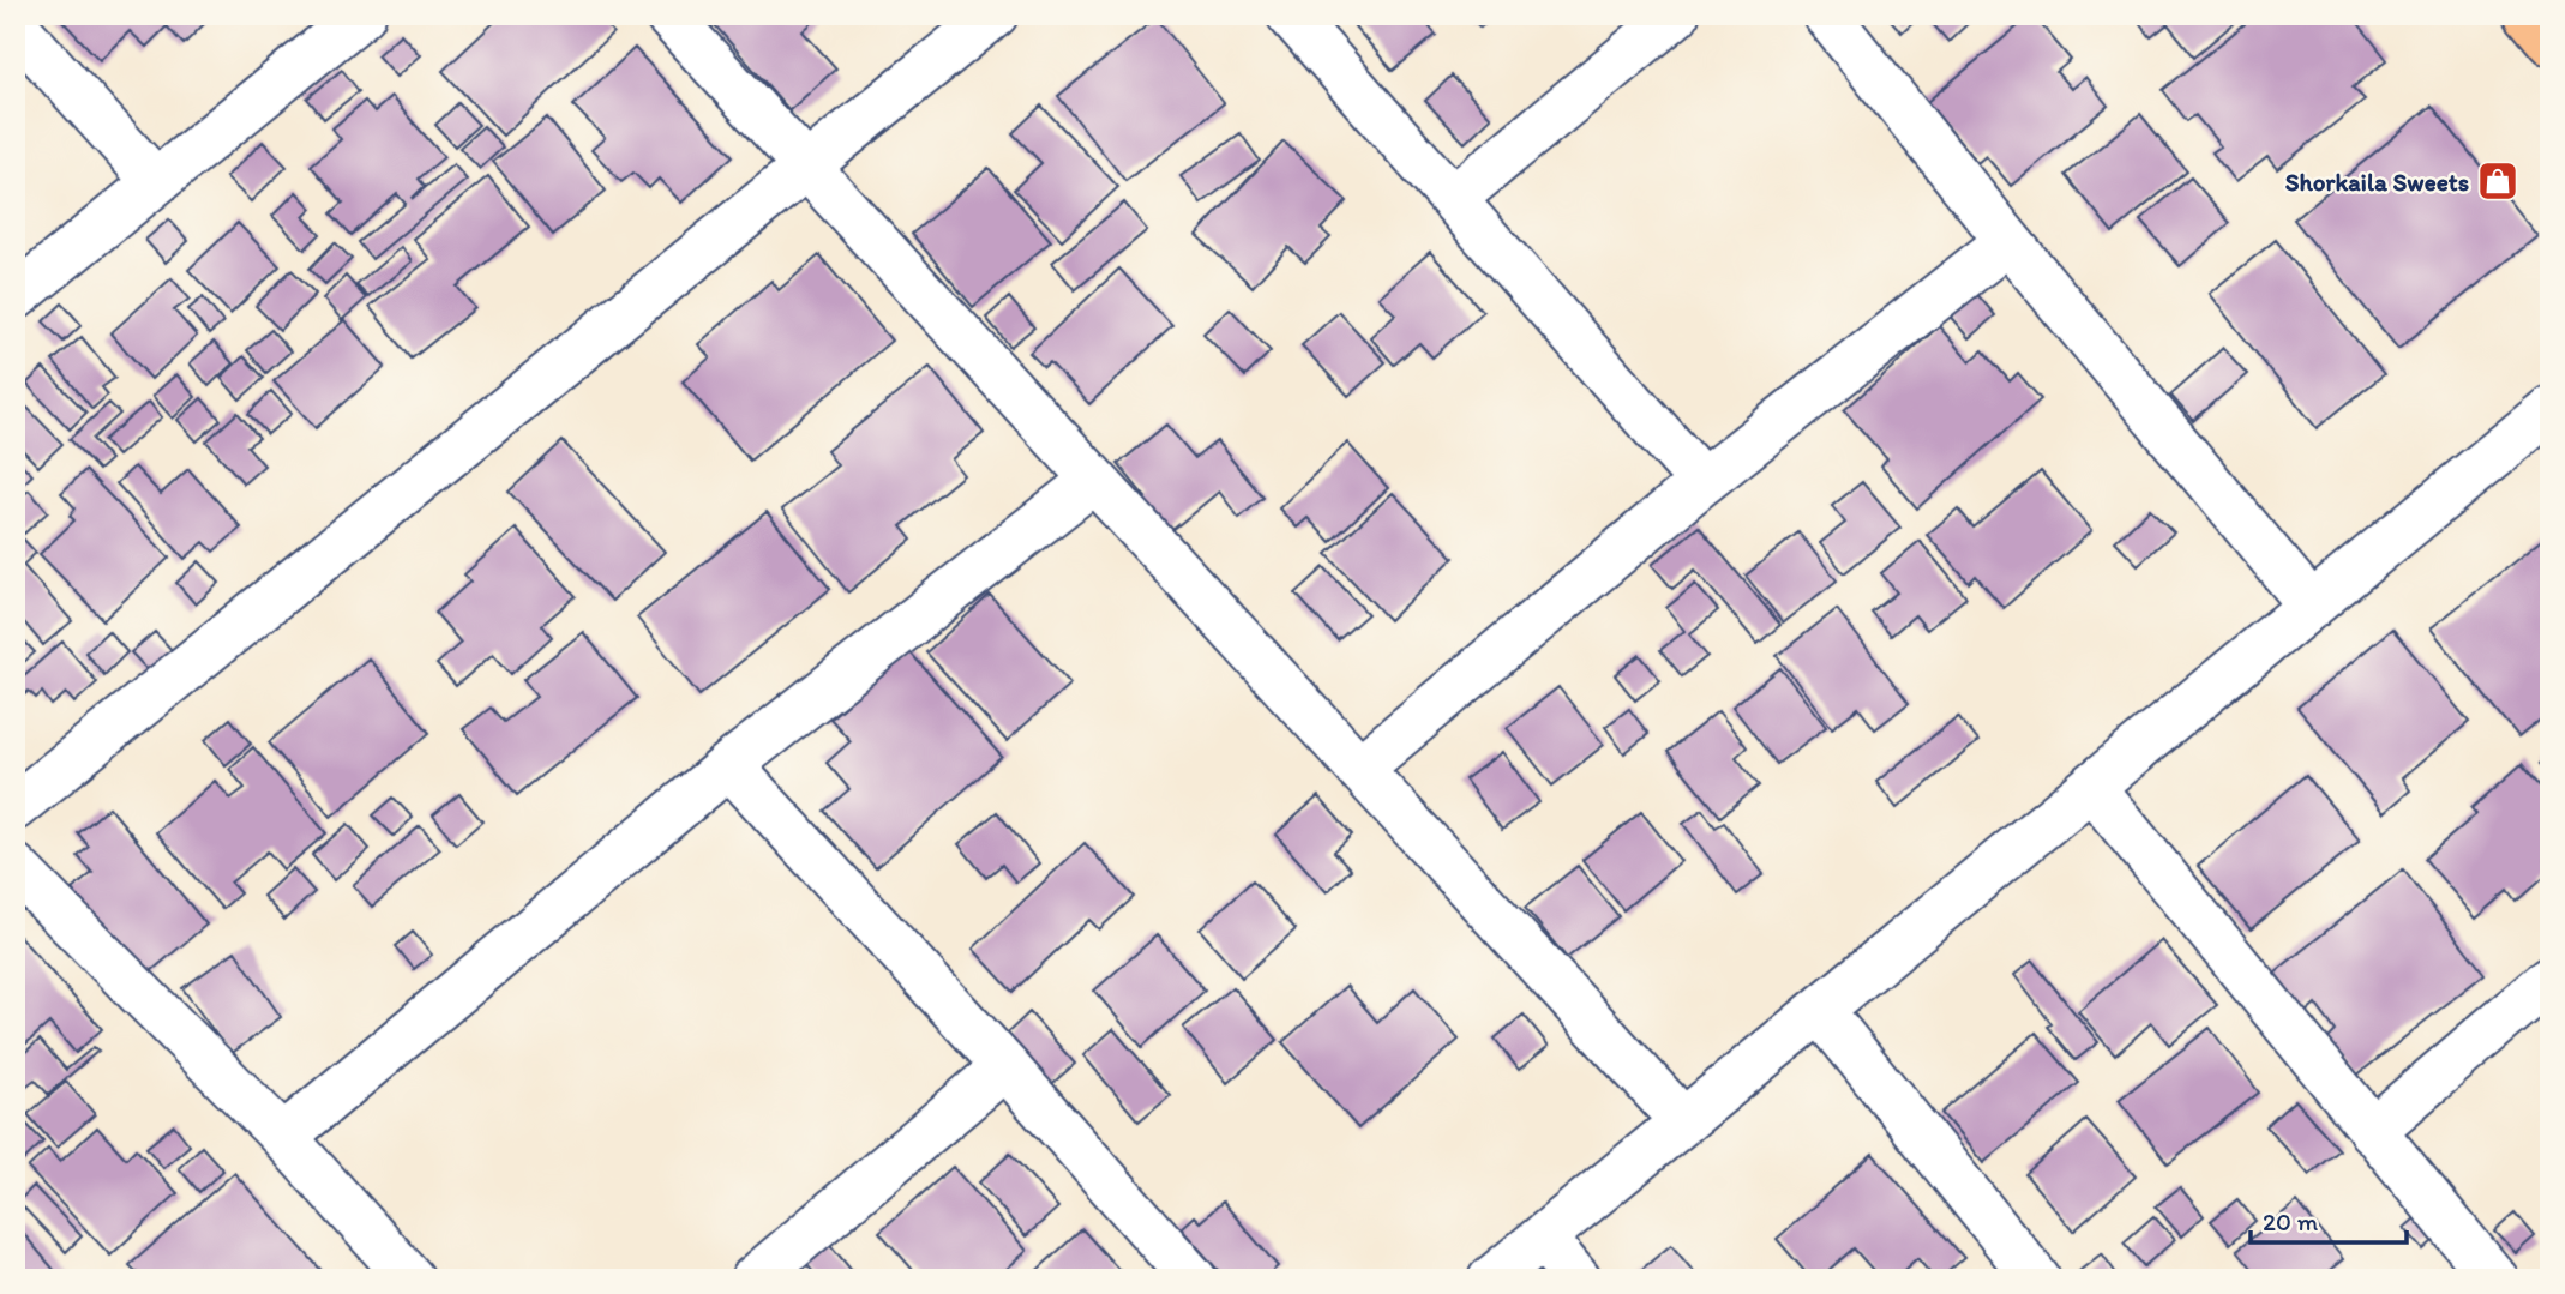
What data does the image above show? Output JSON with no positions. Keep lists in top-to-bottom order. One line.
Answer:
{"places":{"shop":["Shorkaila Sweets"]},"scale_bar":"20 m"}
